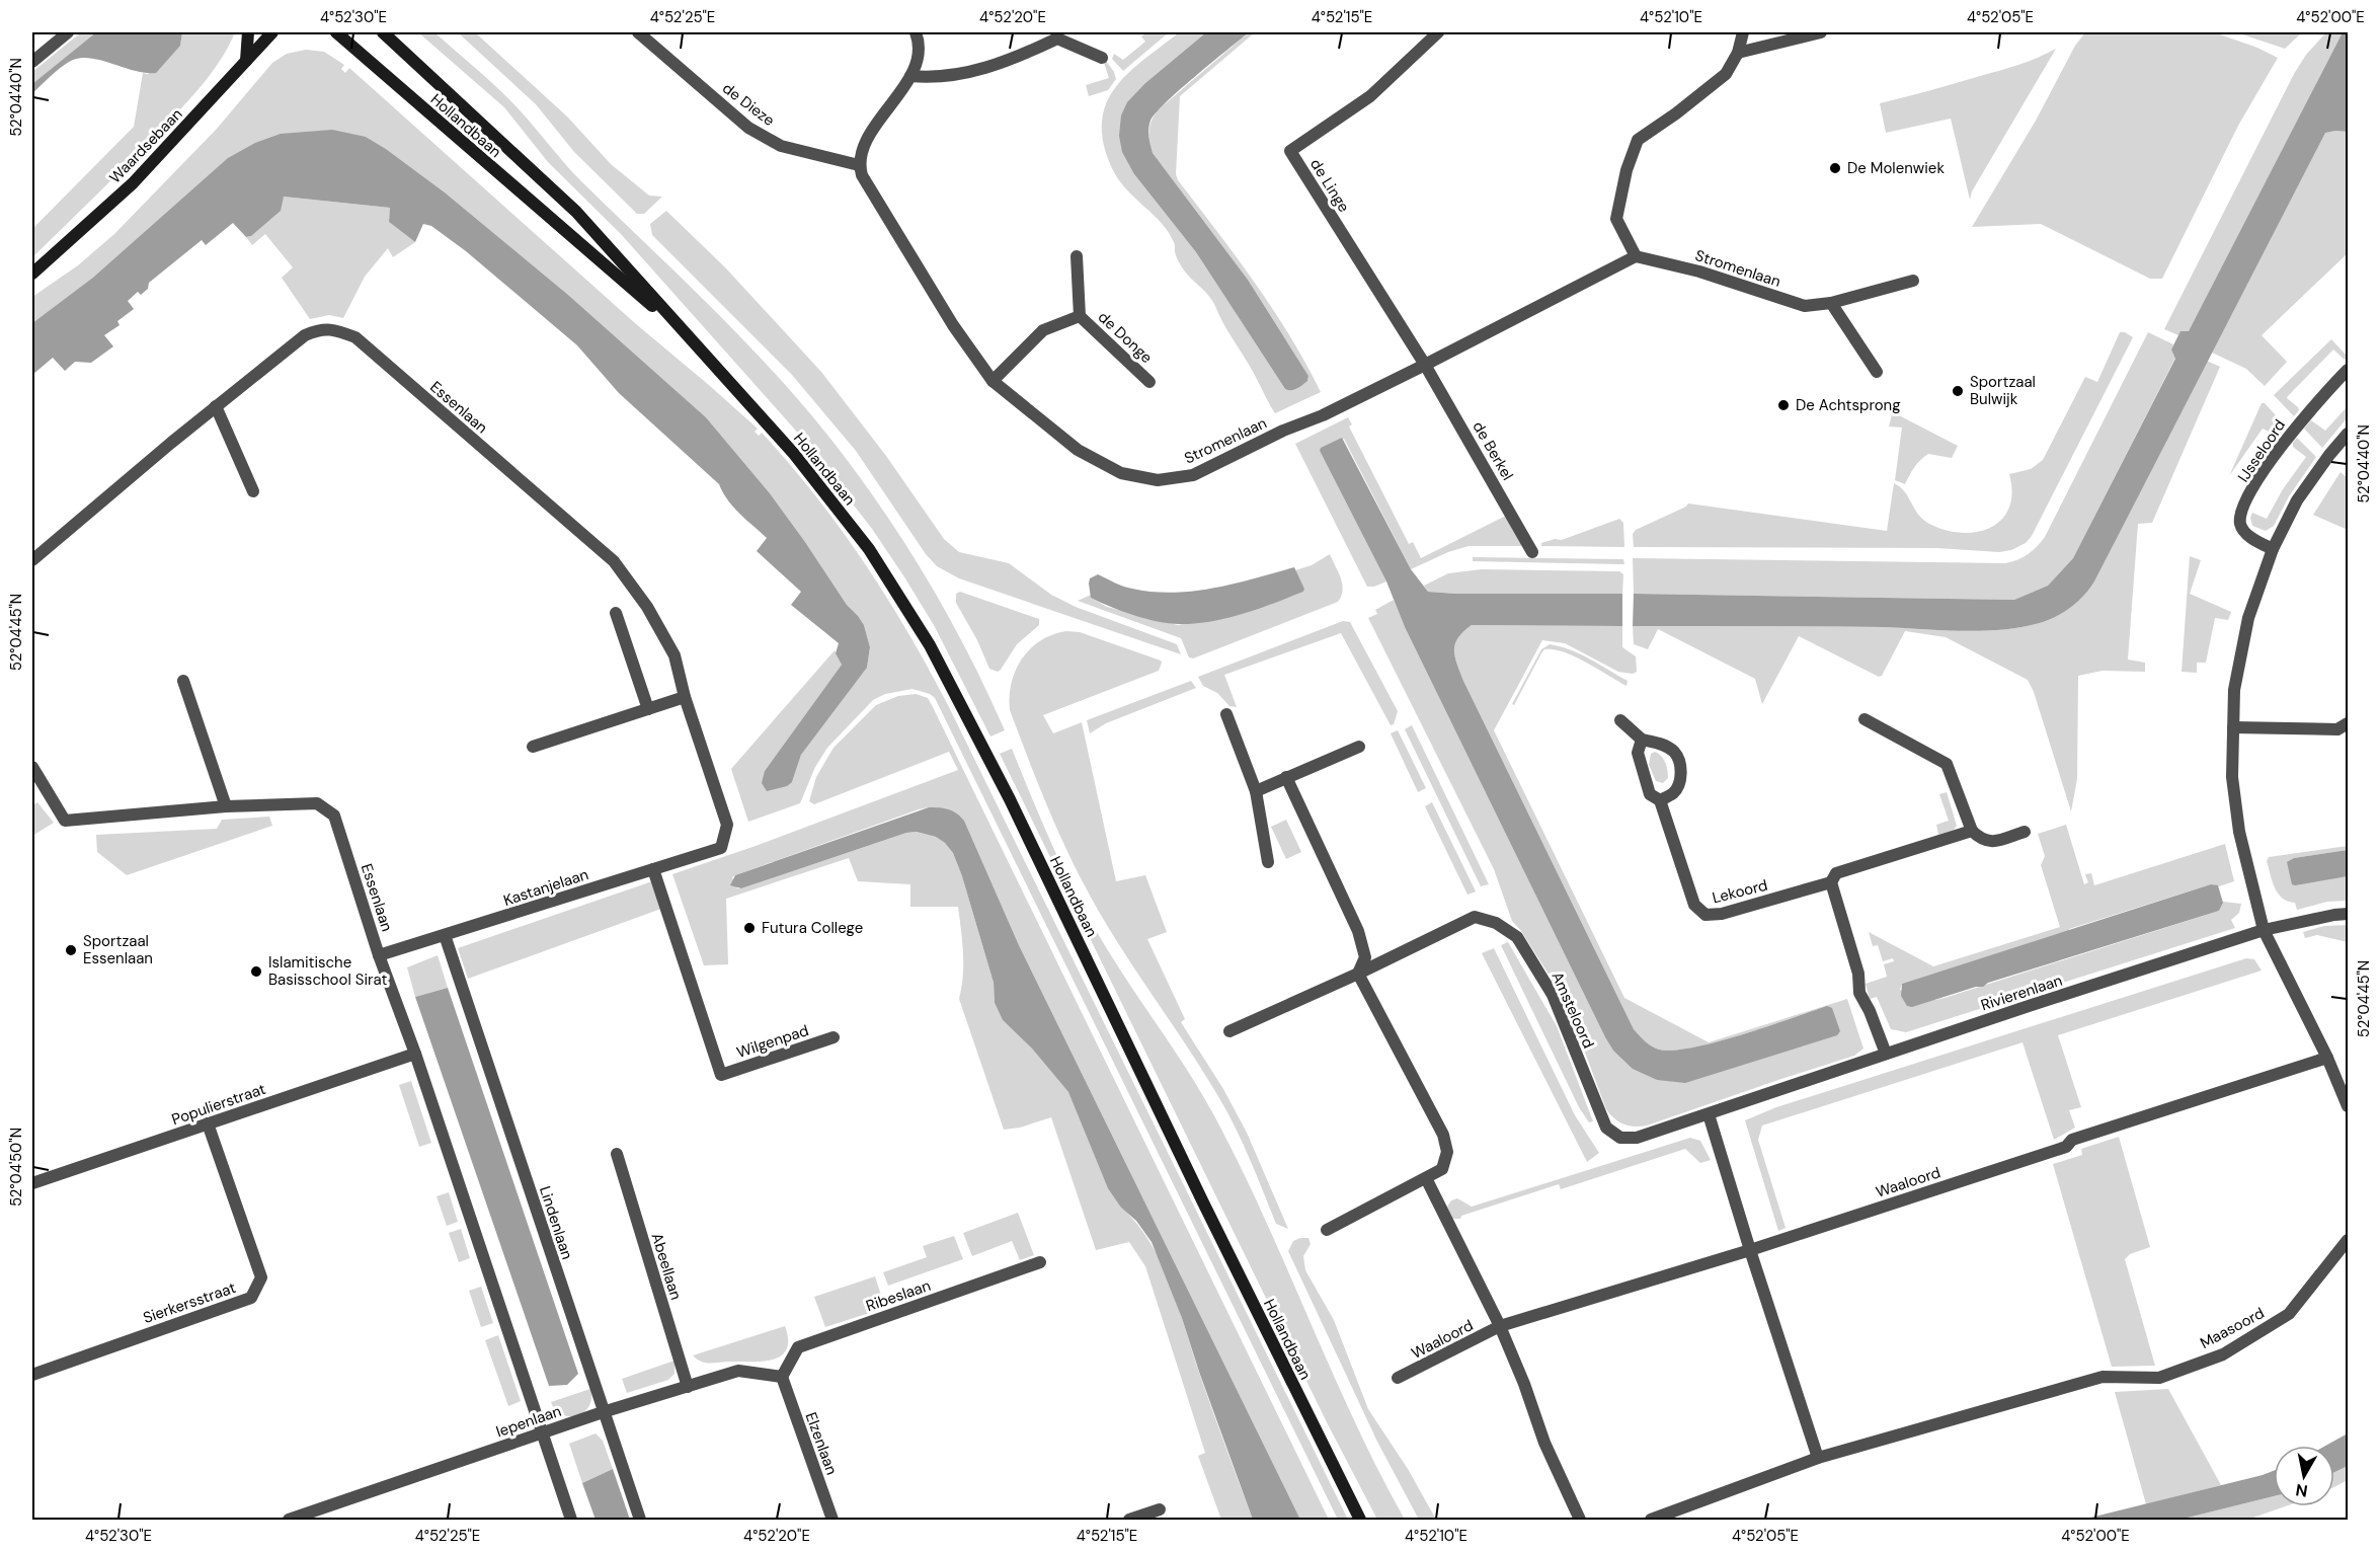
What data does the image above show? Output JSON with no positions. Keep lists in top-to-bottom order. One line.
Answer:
{"streets":{"main road":["Hollandbaan","Waardsebaan"],"street":["de Dieze","de Linge","Stromenlaan","de Donge","Essenlaan","de Berkel","IJsseloord","Kastanjelaan","Lekoord","Rivierenlaan","Amsteloord","Wilgenpad","Populierstraat","Waaloord","Lindenlaan","Abeellaan","Ribeslaan","Sierkersstraat","Maasoord","Iepenlaan","Elzenlaan"]},"crossings":[["de Dieze","Stromenlaan"],["de Linge","Stromenlaan"],["de Linge","de Berkel"],["Stromenlaan","de Donge"],["Stromenlaan","de Berkel"],["Essenlaan","Kastanjelaan"],["Kastanjelaan","Wilgenpad"],["Kastanjelaan","Lindenlaan"],["Rivierenlaan","Amsteloord"],["Populierstraat","Sierkersstraat"],["Lindenlaan","Iepenlaan"],["Abeellaan","Iepenlaan"],["Ribeslaan","Iepenlaan"],["Ribeslaan","Elzenlaan"],["Iepenlaan","Elzenlaan"]],"places":["De Molenwiek","Sportzaal Bulwijk","De Achtsprong","Futura College","Sportzaal Essenlaan","Islamitische Basisschool Sirat"],"north":"bottom","coordinates":["4°52'30\"E","4°52'25\"E","4°52'20\"E","4°52'15\"E","4°52'10\"E","4°52'05\"E","4°52'00\"E","52°04'40\"N","52°04'45\"N","52°04'50\"N"]}
